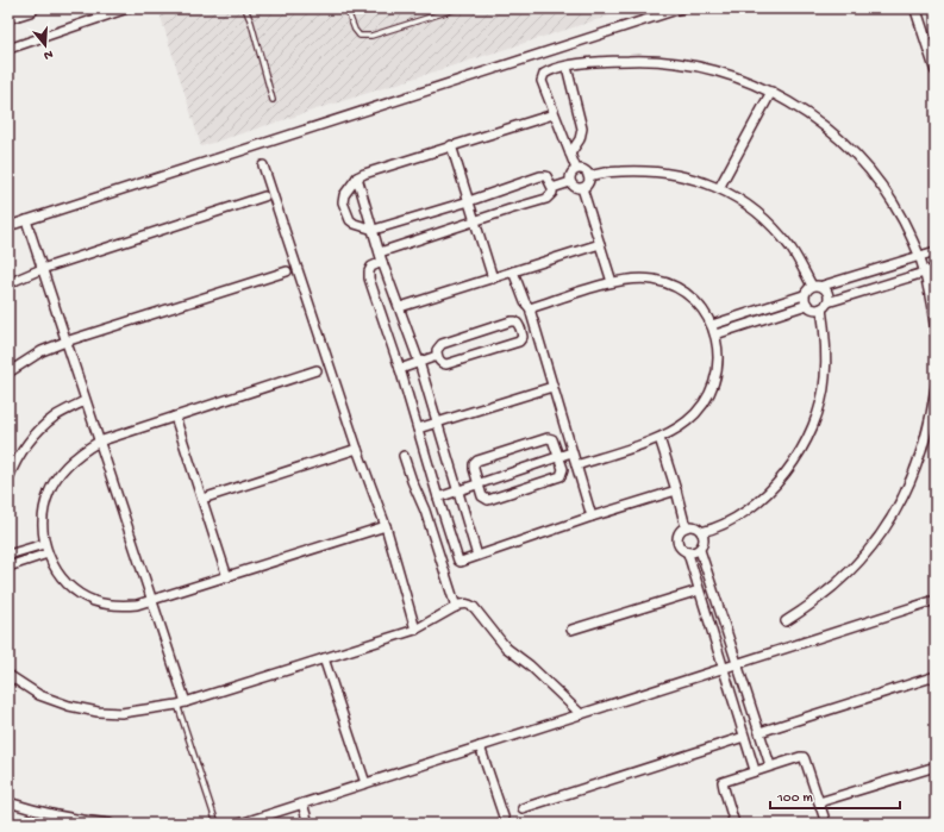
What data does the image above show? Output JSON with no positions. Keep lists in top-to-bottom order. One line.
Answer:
{"scale_bar":"100 m","north":"bottom"}
